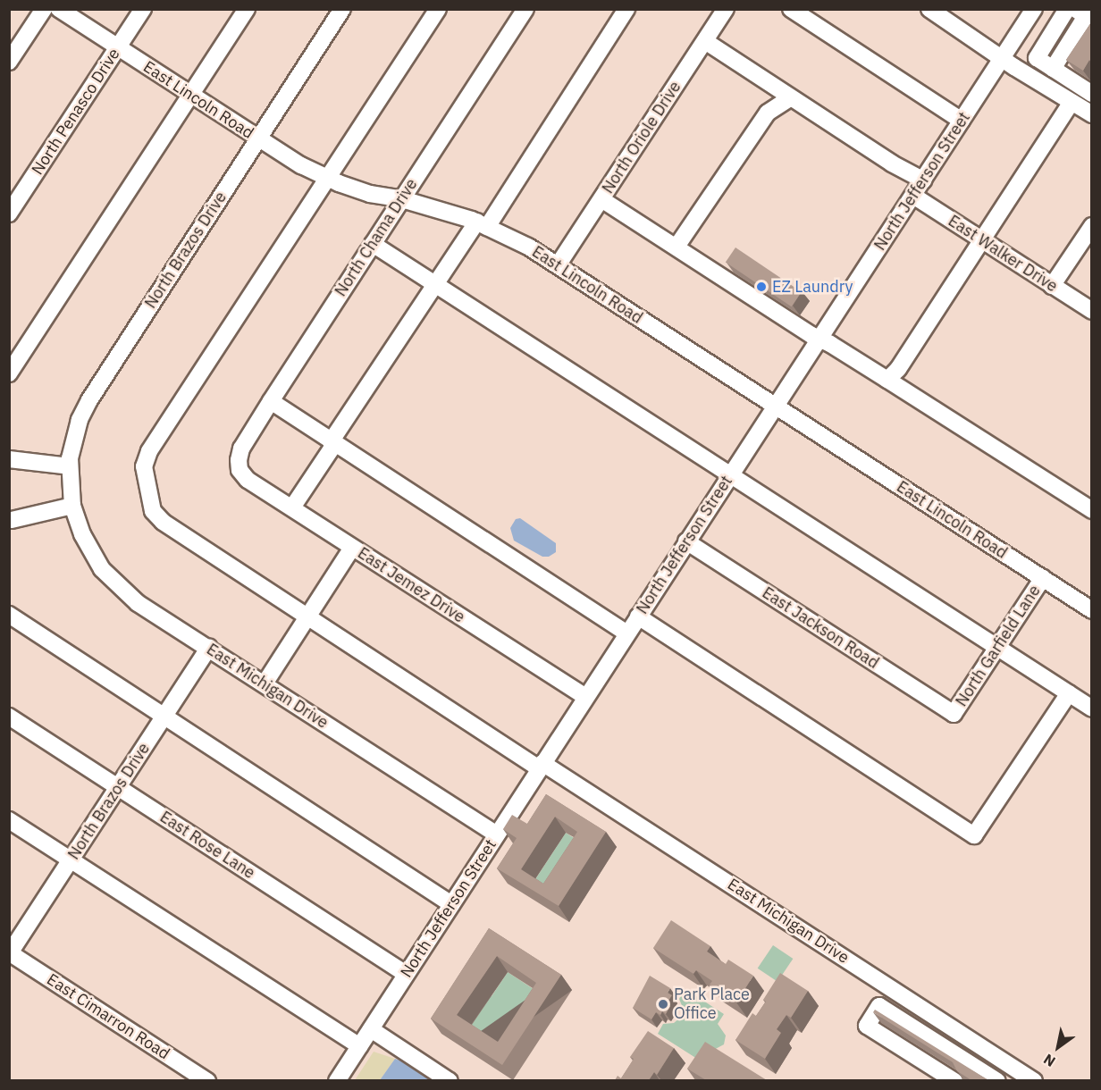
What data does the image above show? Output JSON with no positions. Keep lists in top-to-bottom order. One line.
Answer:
{"streets":{"street":["East Lincoln Road","North Penasco Drive","North Oriole Drive","North Jefferson Street","North Chama Drive","North Brazos Drive","East Walker Drive","East Jemez Drive","East Jackson Road","North Garfield Lane","East Michigan Drive","East Rose Lane","East Cimarron Road"]},"crossings":[["East Lincoln Road","North Penasco Drive"],["East Lincoln Road","North Oriole Drive"],["East Lincoln Road","North Jefferson Street"],["East Lincoln Road","North Chama Drive"],["East Lincoln Road","North Brazos Drive"],["East Lincoln Road","North Garfield Lane"],["East Lincoln Road","East Michigan Drive"],["North Jefferson Street","East Walker Drive"],["North Jefferson Street","East Jemez Drive"],["North Jefferson Street","East Jackson Road"],["North Jefferson Street","East Michigan Drive"],["North Jefferson Street","East Rose Lane"],["North Chama Drive","East Jemez Drive"],["North Brazos Drive","East Michigan Drive"],["North Brazos Drive","East Rose Lane"],["North Brazos Drive","East Cimarron Road"],["East Jackson Road","North Garfield Lane"]],"places":["EZ Laundry","Park Place Office"],"north":"bottom left"}
